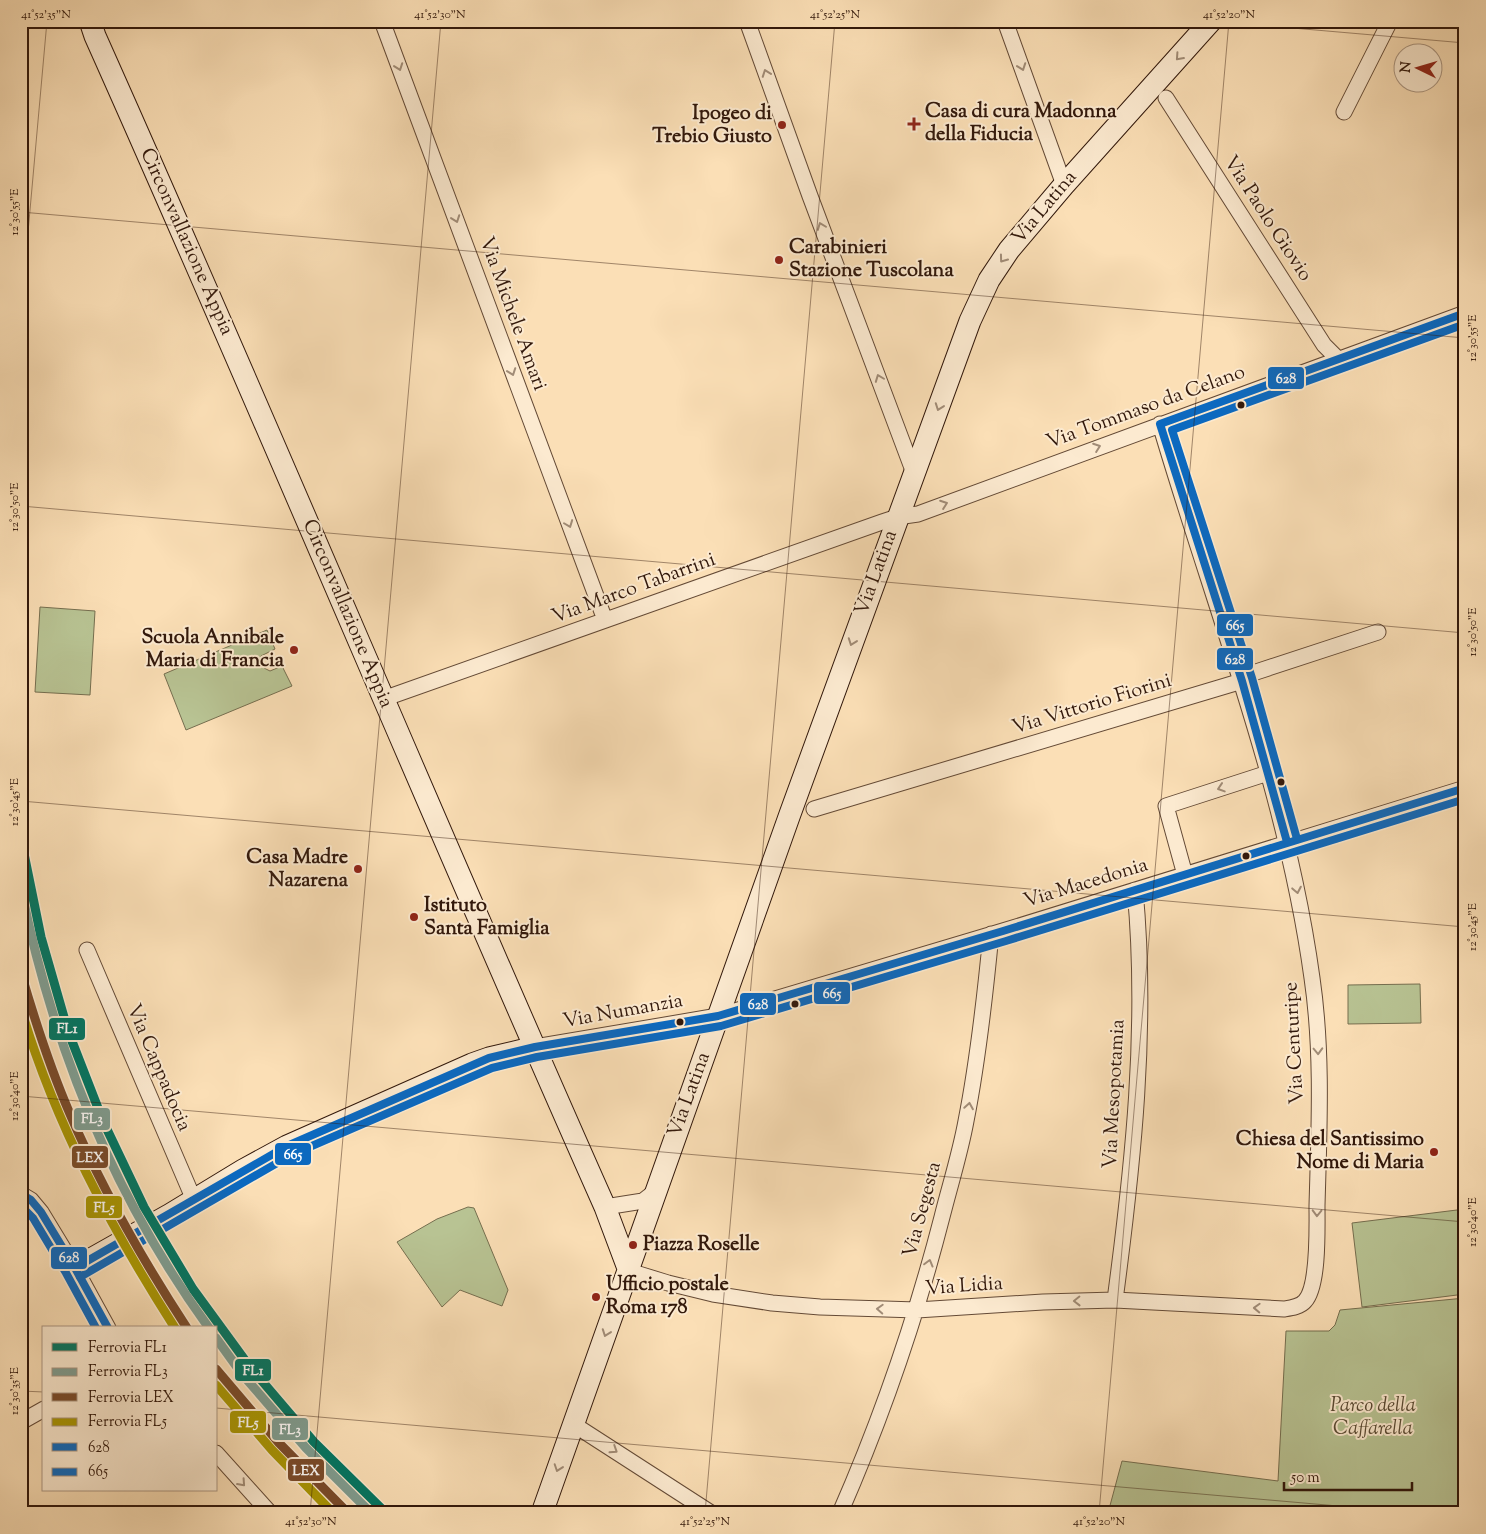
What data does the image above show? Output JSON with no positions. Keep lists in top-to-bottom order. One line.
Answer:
{"streets":{"street":["Via Latina","Via Paolo Giovio","Circonvallazione Appia","Via Michele Amari","Via Tommaso da Celano","Via Marco Tabarrini","Via Vittorio Fiorini","Via Macedonia","Via Numanzia","Via Centuripe","Via Cappadocia","Via Mesopotamia","Via Segesta","Via Lidia"]},"crossings":[["Via Latina","Via Tommaso da Celano"],["Via Latina","Via Marco Tabarrini"],["Via Latina","Via Macedonia"],["Via Latina","Via Numanzia"],["Via Paolo Giovio","Via Tommaso da Celano"],["Circonvallazione Appia","Via Marco Tabarrini"],["Circonvallazione Appia","Via Numanzia"],["Via Michele Amari","Via Marco Tabarrini"],["Via Tommaso da Celano","Via Marco Tabarrini"],["Via Tommaso da Celano","Via Centuripe"],["Via Vittorio Fiorini","Via Centuripe"],["Via Macedonia","Via Numanzia"],["Via Macedonia","Via Centuripe"],["Via Macedonia","Via Mesopotamia"],["Via Macedonia","Via Segesta"],["Via Centuripe","Via Lidia"],["Via Mesopotamia","Via Lidia"],["Via Segesta","Via Lidia"]],"one_way":["Via Latina","Via Michele Amari","Via Tommaso da Celano","Via Centuripe","Via Segesta","Via Lidia"],"parks":["Parco della Caffarella"],"places":{"health":["Casa di cura Madonna della Fiducia"],"other":["Ipogeo di Trebio Giusto","Carabinieri Stazione Tuscolana","Scuola Annibale Maria di Francia","Casa Madre Nazarena","Istituto Santa Famiglia","Chiesa del Santissimo Nome di Maria","Piazza Roselle","Ufficio postale Roma 178"]},"lines":["transit line 628","transit line 665","rail line FL1","rail line FL3","rail line LEX","rail line FL5"],"legend":["Ferrovia FL1","Ferrovia FL3","Ferrovia LEX","Ferrovia FL5","628","665"],"scale_bar":"50 m","north":"left","coordinates":["41°52'35\"N","41°52'30\"N","41°52'25\"N","41°52'20\"N","12°30'55\"E","12°30'50\"E","12°30'45\"E","12°30'40\"E","12°30'35\"E"]}
